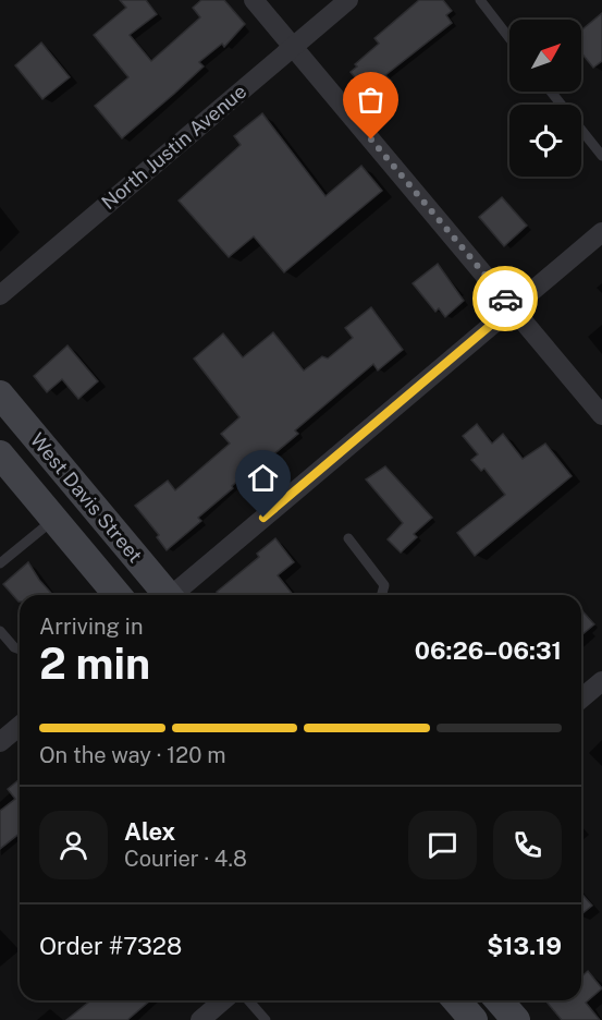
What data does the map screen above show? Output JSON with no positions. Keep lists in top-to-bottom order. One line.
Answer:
{"streets":{"main road":["West Davis Street"],"street":["North Justin Avenue"]},"north":"top right","page":{"heading":["2 min","Arriving in","06:26–06:31"],"panel":["Alex","Courier · 4.8","Order #7328","$13.19"],"bar":"On the way · 120 m"}}
